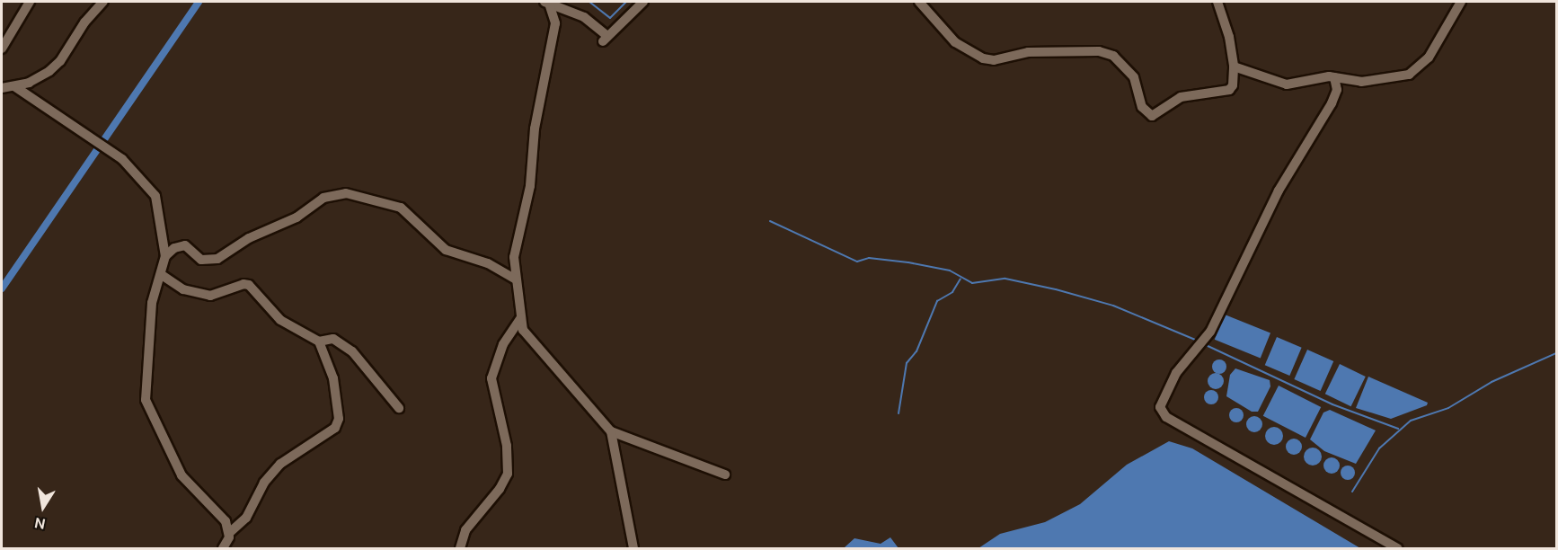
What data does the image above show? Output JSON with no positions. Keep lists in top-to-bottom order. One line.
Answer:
{"north":"bottom"}
